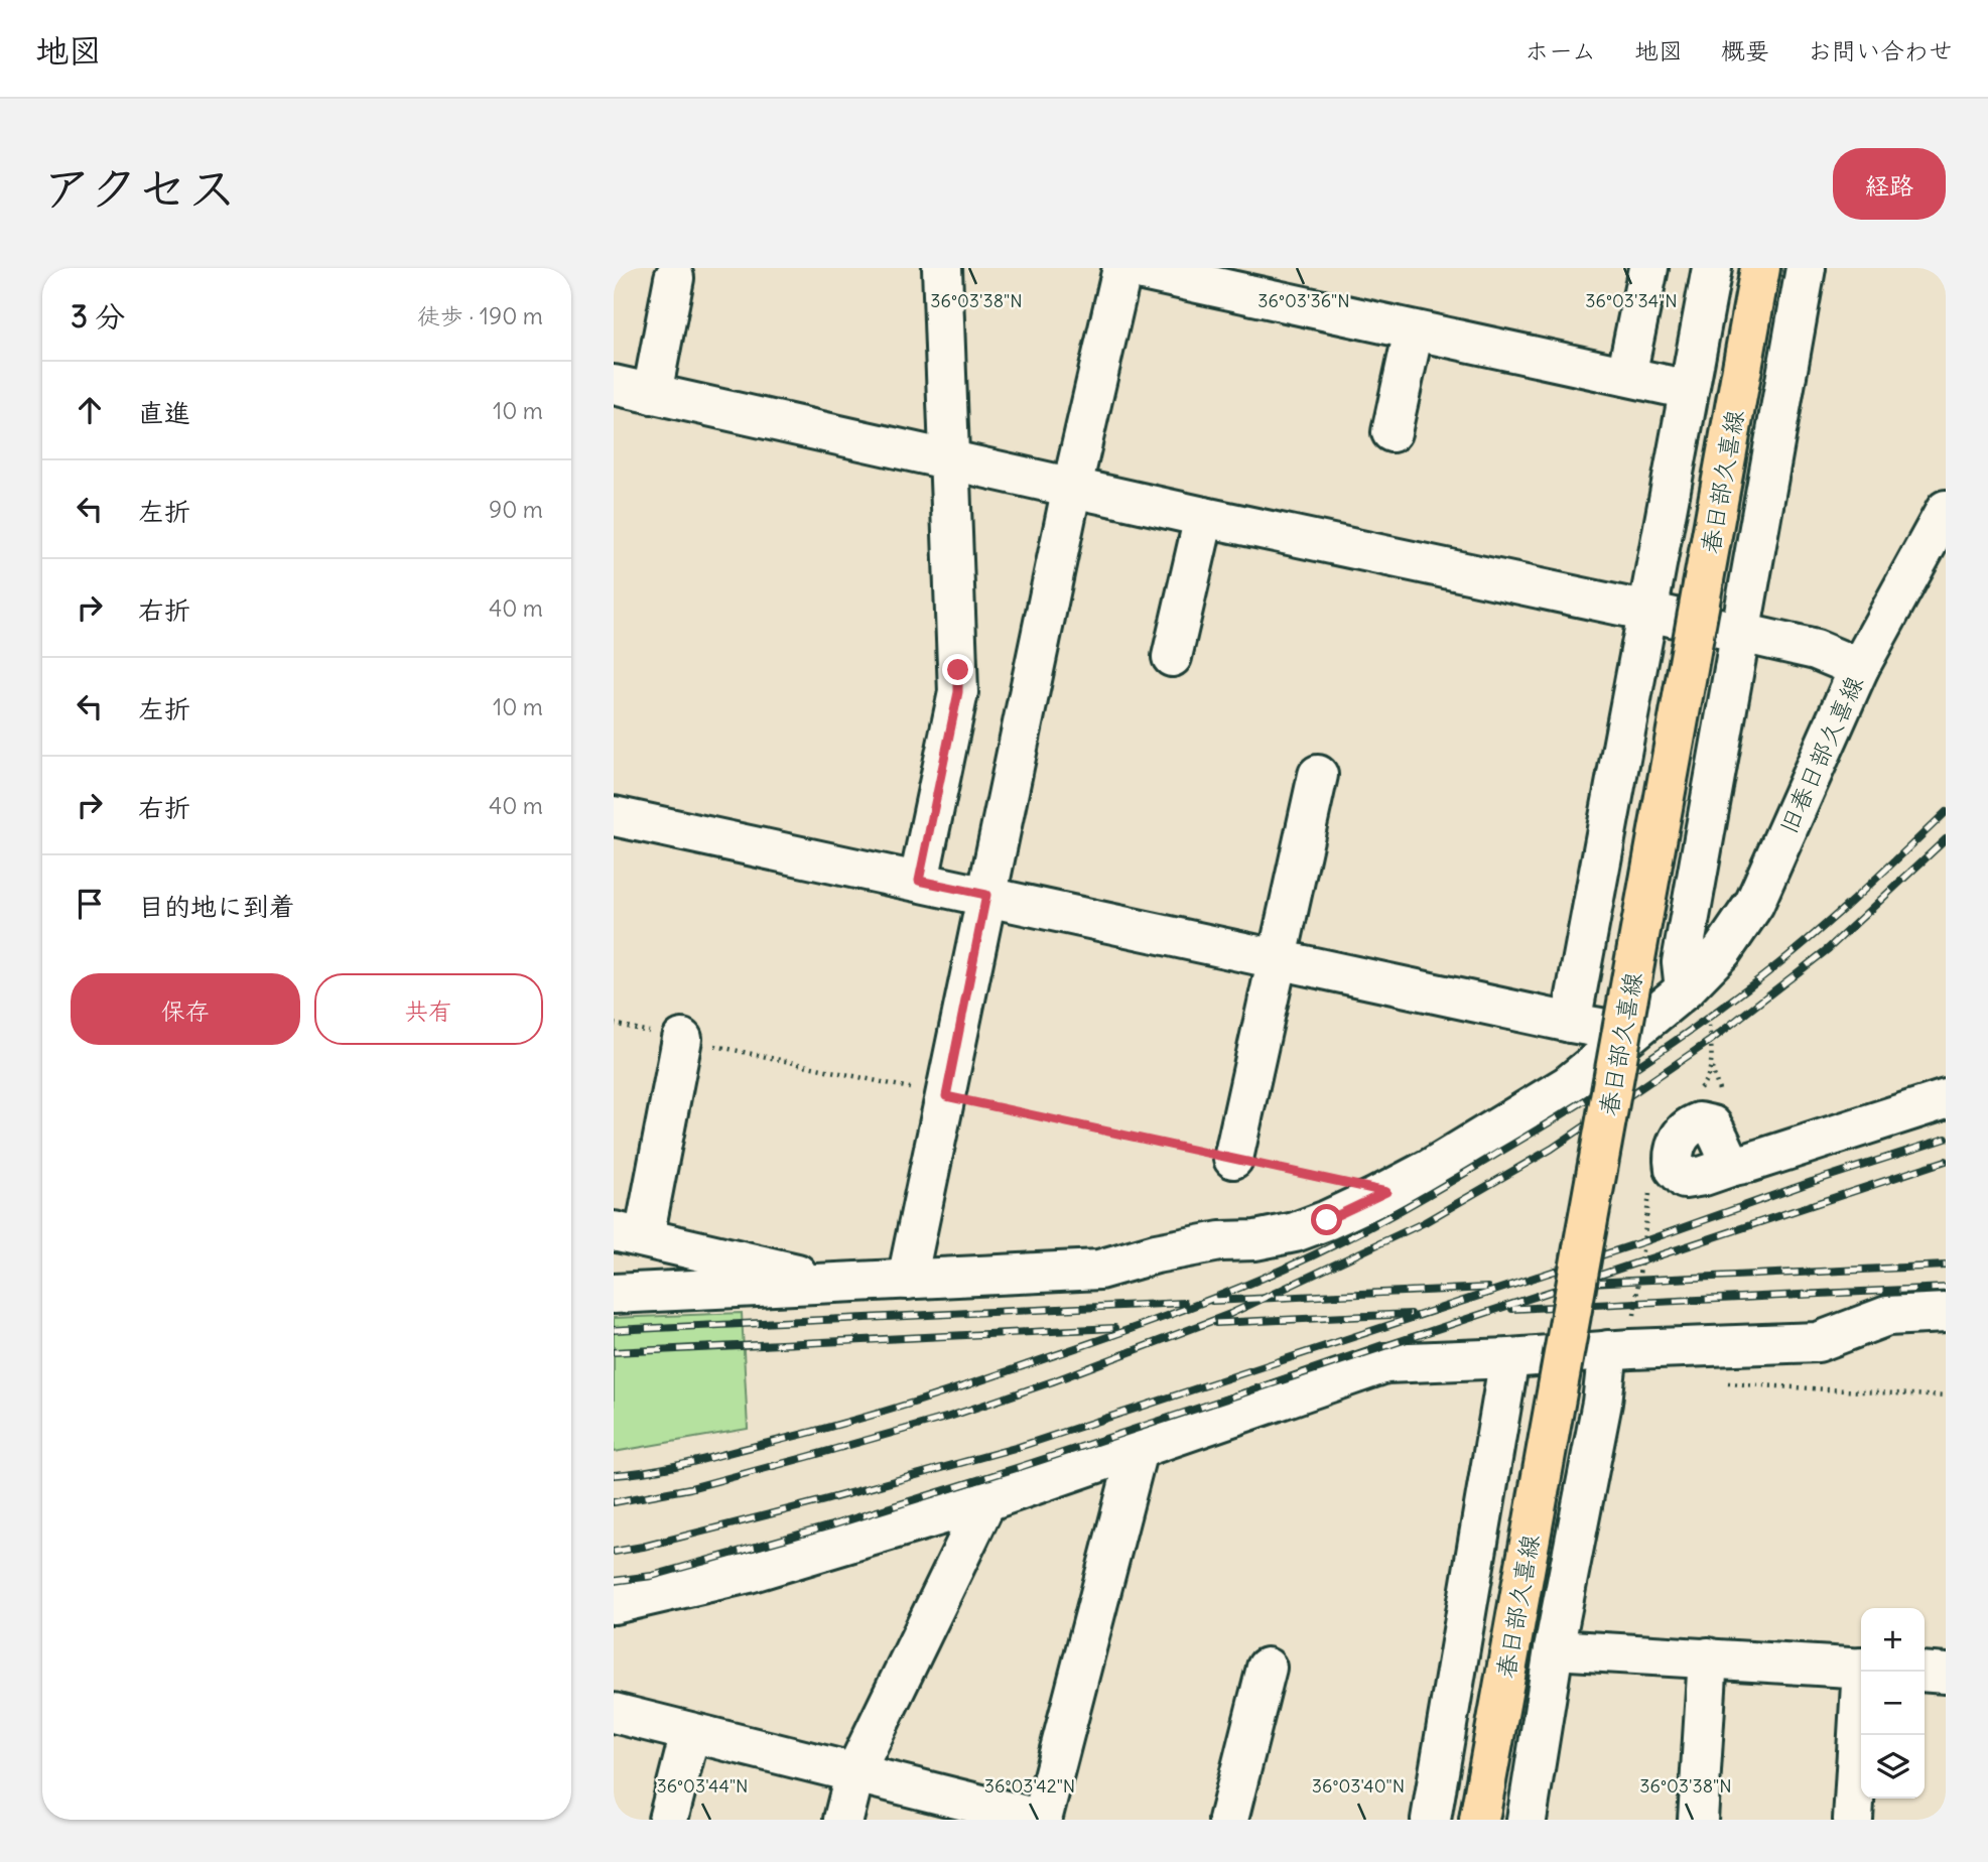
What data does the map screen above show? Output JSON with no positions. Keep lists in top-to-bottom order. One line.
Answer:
{"streets":{"main road":["春日部久喜線"],"street":["旧春日部久喜線"]},"page":{"header":"地図","nav":["ホーム","地図","概要","お問い合わせ"],"title":"アクセス","buttons":["経路",["保存","共有"]],"heading":["3 分","徒歩 · 190 m"],"list":[["直進","10 m"],["左折","90 m"],["右折","40 m"],["左折","10 m"],["右折","40 m"],"目的地に到着"],"map_buttons":["+","−"]},"coordinates":["36°03'34\"N","36°03'38\"N","36°03'36\"N","36°03'44\"N","36°03'42\"N","36°03'40\"N"]}
